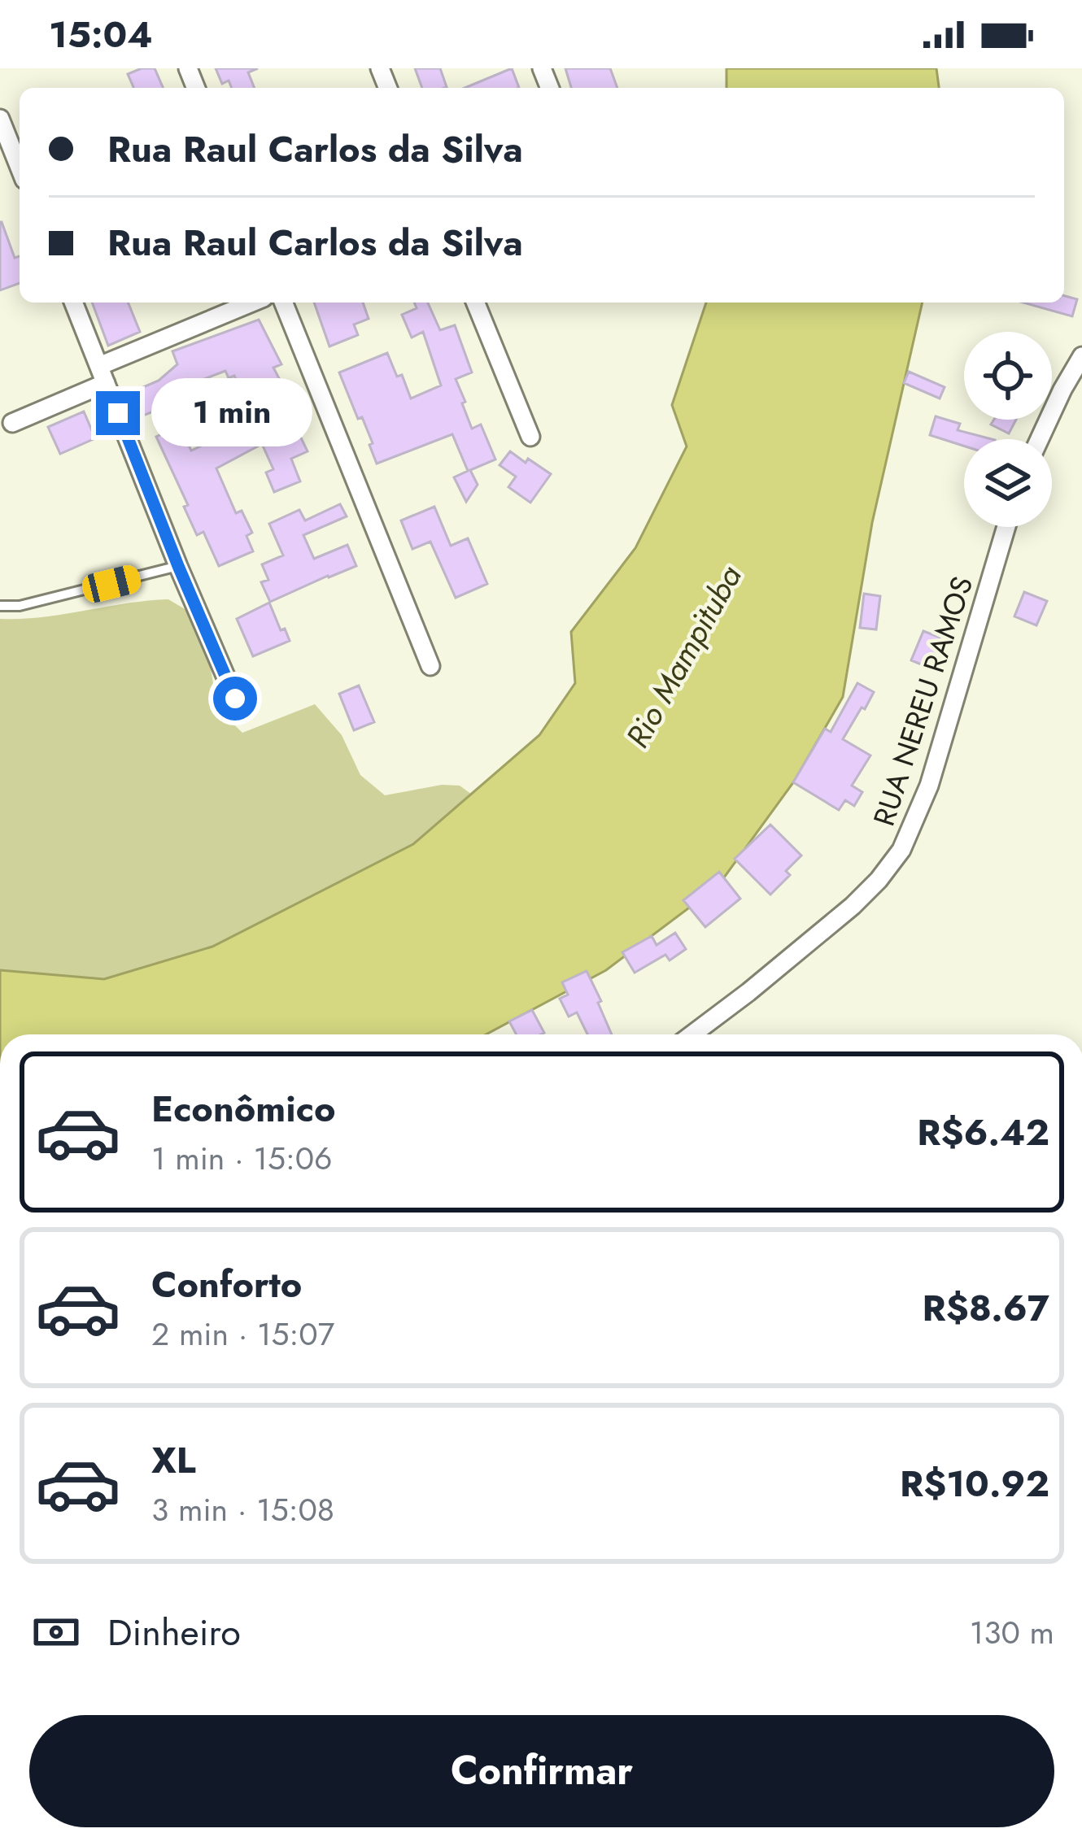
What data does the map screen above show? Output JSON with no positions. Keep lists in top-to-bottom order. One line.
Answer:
{"streets":{"street":["RUA NEREU RAMOS"]},"water":["Rio Mampituba"],"page":{"status":"15:04","banner":["Rua Raul Carlos da Silva","Rua Raul Carlos da Silva"],"bubble":"1 min","list":[{"name":"Econômico","note":"1 min · 15:06","value":"R$6.42"},{"name":"Conforto","note":"2 min · 15:07","value":"R$8.67"},{"name":"XL","note":"3 min · 15:08","value":"R$10.92"}],"pay":["Dinheiro","130 m"],"buttons":"Confirmar"}}
